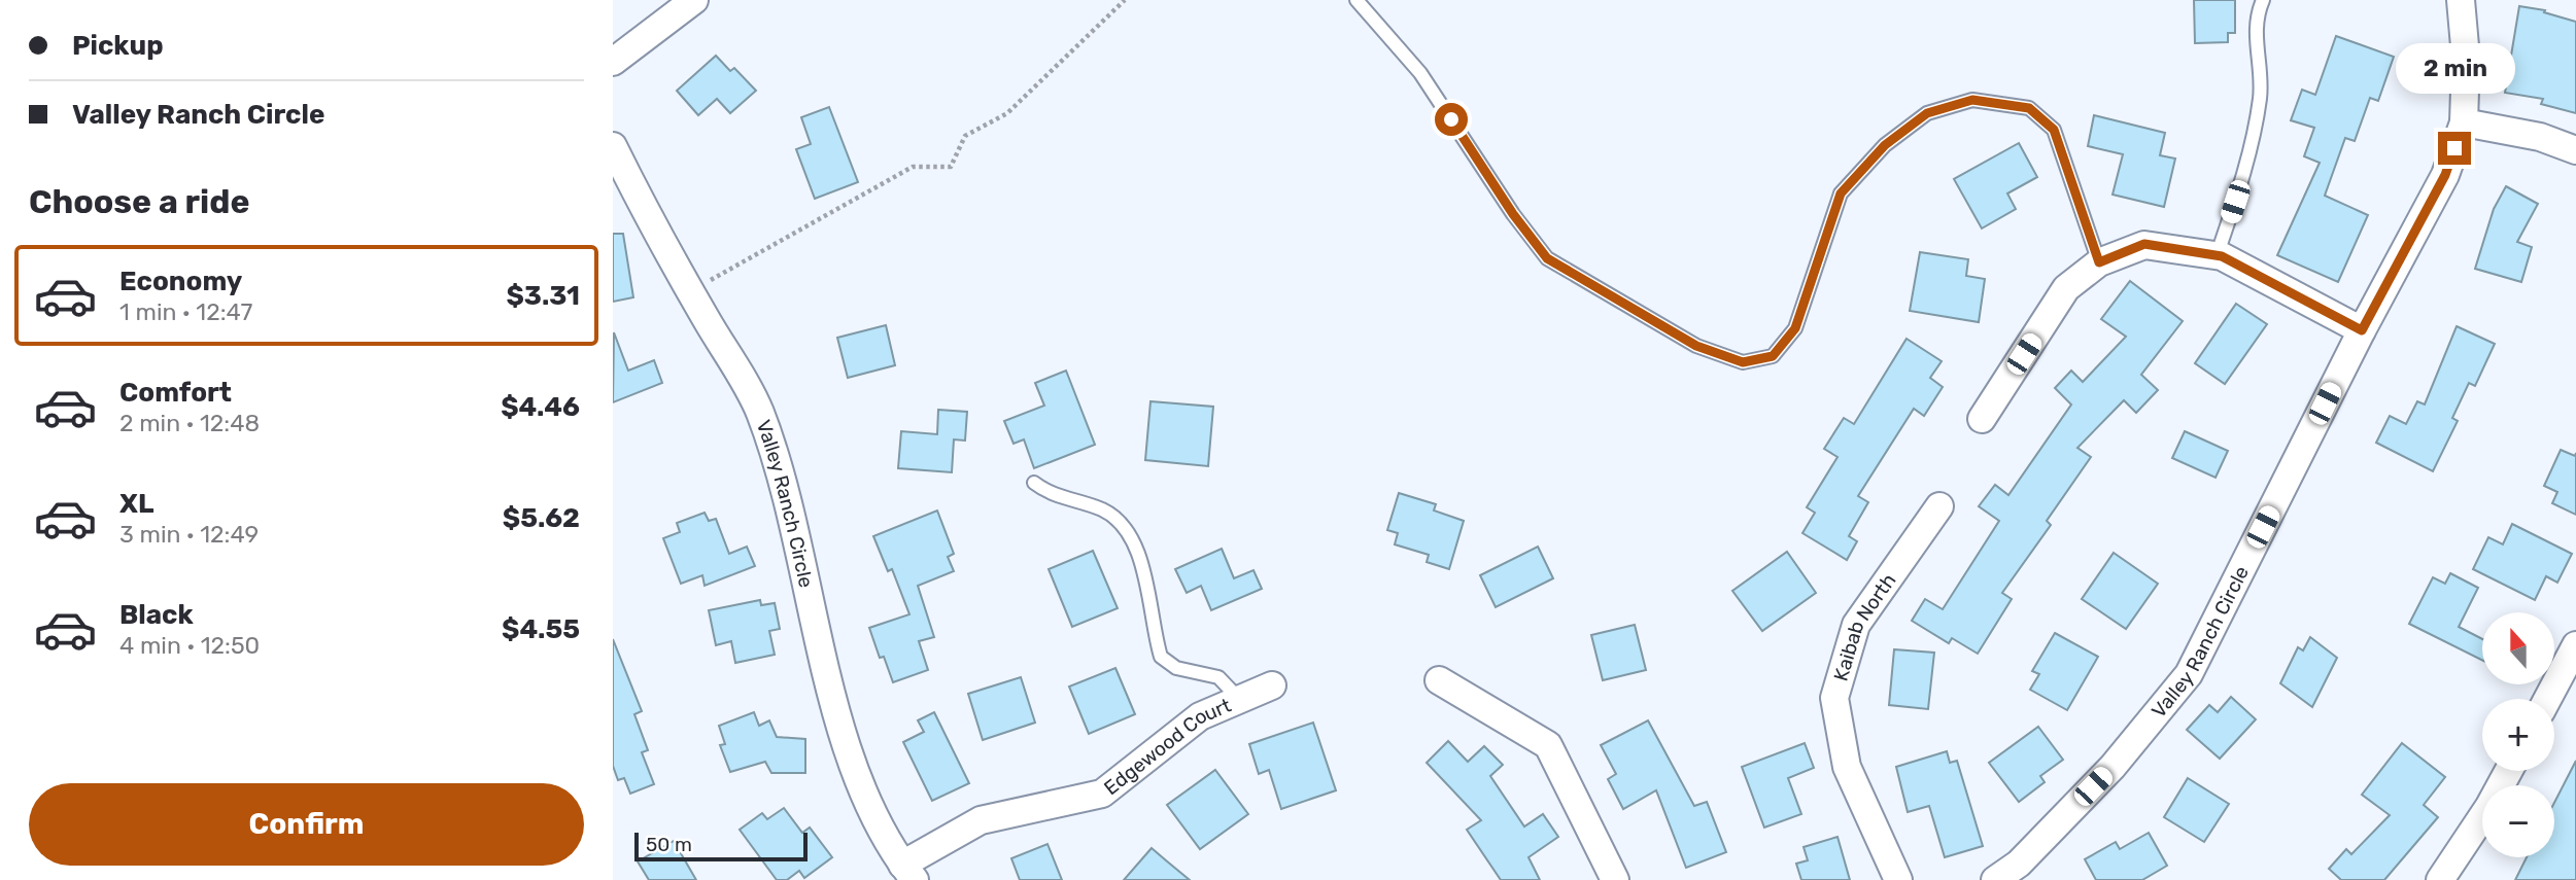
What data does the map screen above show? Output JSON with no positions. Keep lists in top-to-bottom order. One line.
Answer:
{"streets":{"street":["Valley Ranch Circle","Kaibab North","Edgewood Court"]},"crossings":[["Valley Ranch Circle","Edgewood Court"]],"scale_bar":"50 m","north":"top","page":{"banner":["Pickup","Valley Ranch Circle"],"bubble":"2 min","heading":"Choose a ride","list":[{"name":"Economy","note":"1 min · 12:47","value":"$3.31"},{"name":"Comfort","note":"2 min · 12:48","value":"$4.46"},{"name":"XL","note":"3 min · 12:49","value":"$5.62"},{"name":"Black","note":"4 min · 12:50","value":"$4.55"}],"map_buttons":["+","−"],"buttons":"Confirm","scale":"50 m"}}
